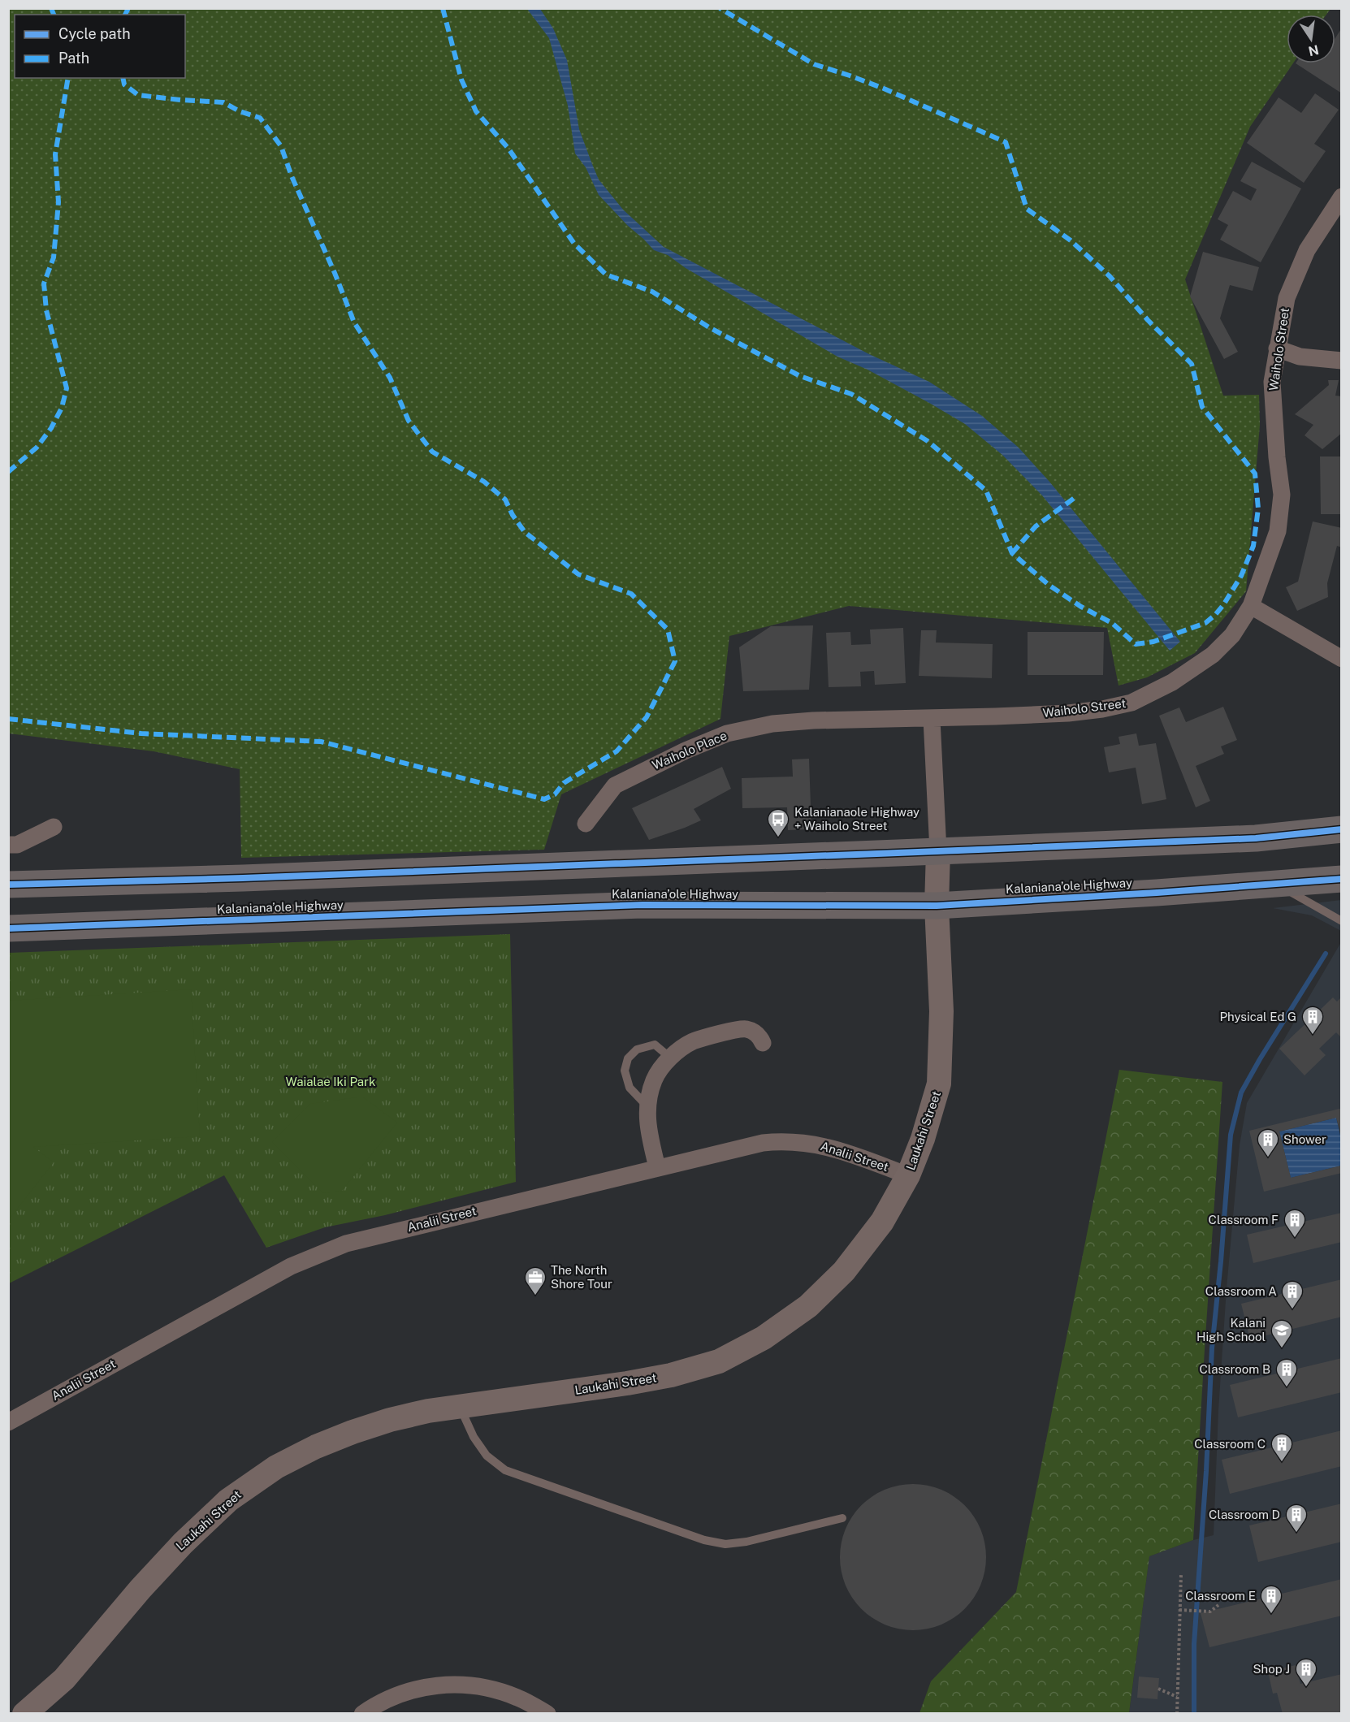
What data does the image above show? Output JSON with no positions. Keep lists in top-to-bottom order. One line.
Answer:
{"streets":{"highway":["Kalaniana’ole Highway"],"street":["Waiholo Street","Waiholo Place","Laukahi Street","Analii Street"]},"crossings":[["Waiholo Street","Waiholo Place"],["Kalaniana’ole Highway","Laukahi Street"],["Laukahi Street","Analii Street"]],"parks":["Waialae Iki Park"],"places":{"bus stop":["Kalanianaole Highway + Waiholo Street"],"building":["Physical Ed G","Shower","Classroom F","Classroom A","Classroom B","Classroom C","Classroom D","Classroom E","Shop J"],"office":["The North Shore Tour"],"school or university":["Kalani High School"]},"legend":["Cycle path","Path"],"north":"bottom"}
